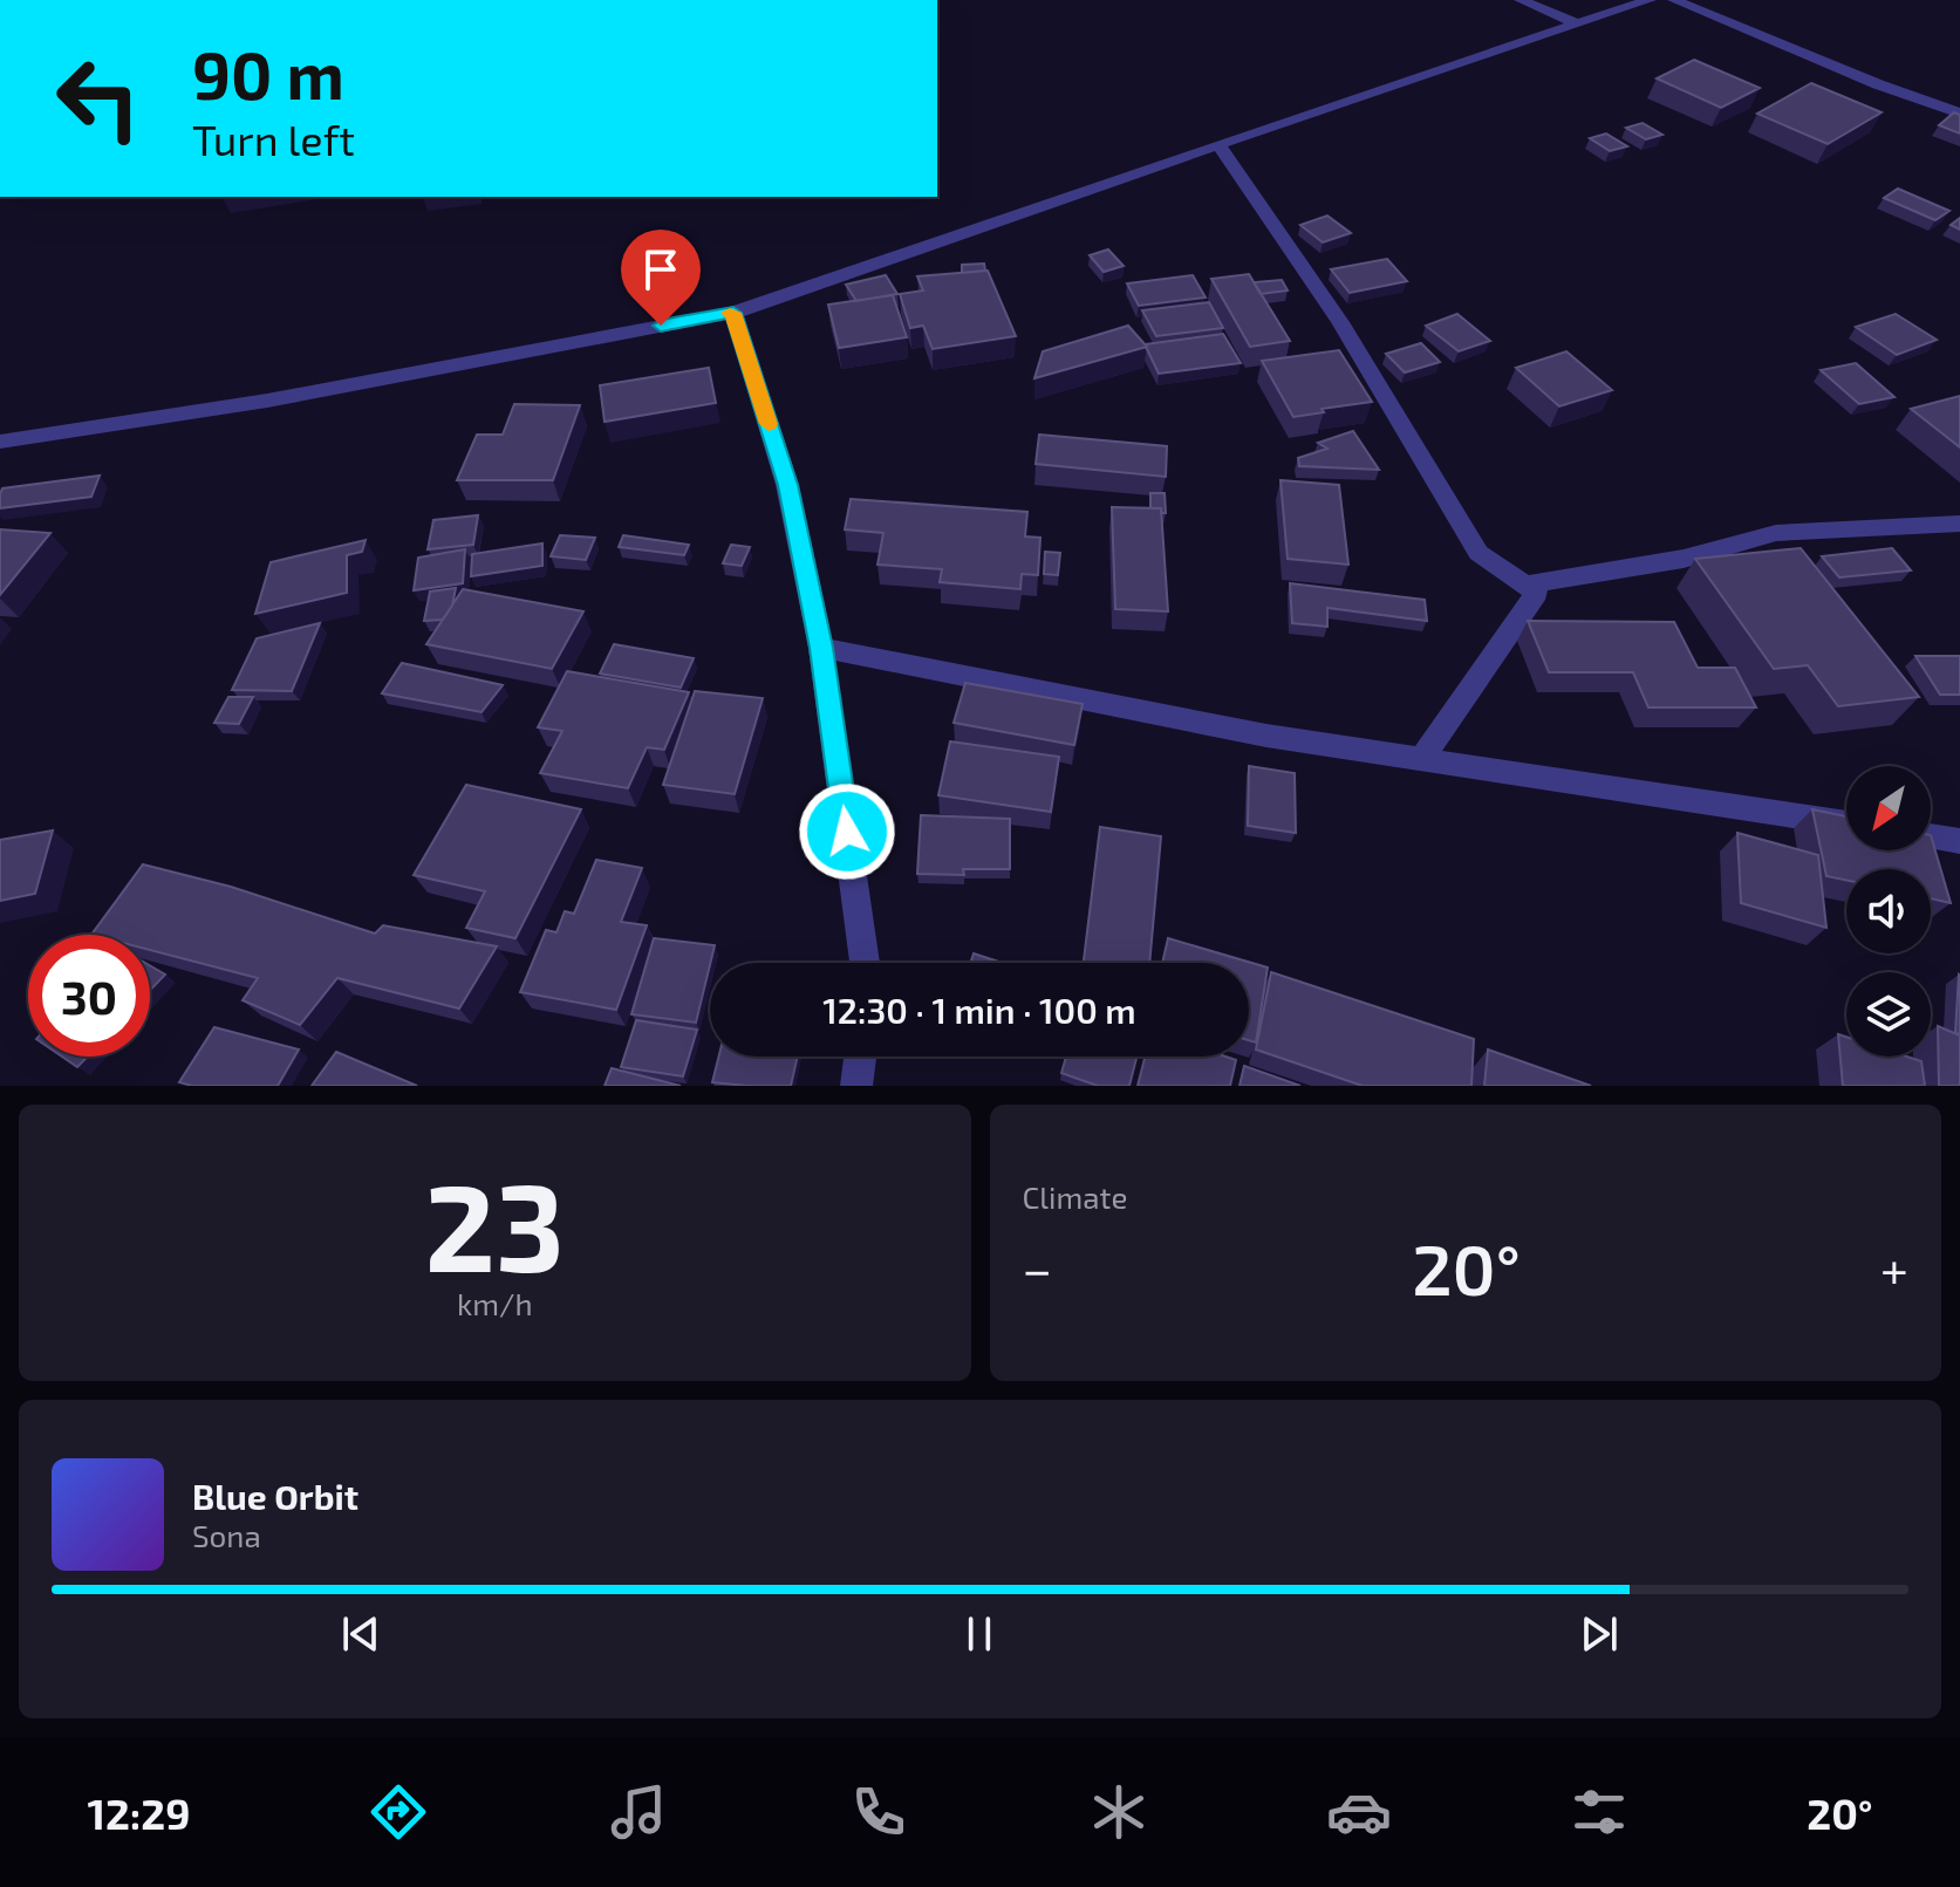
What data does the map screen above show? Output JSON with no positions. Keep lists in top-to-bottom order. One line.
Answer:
{"north":"bottom left","page":{"turn":["90 m","Turn left"],"limit":"30","trip":"12:30 · 1 min · 100 m","tile":[["23","km/h"],"Climate"],"heat":["−","20°","+"],"song":["Blue Orbit","Sona"],"tabs":["12:29","20°"]}}
